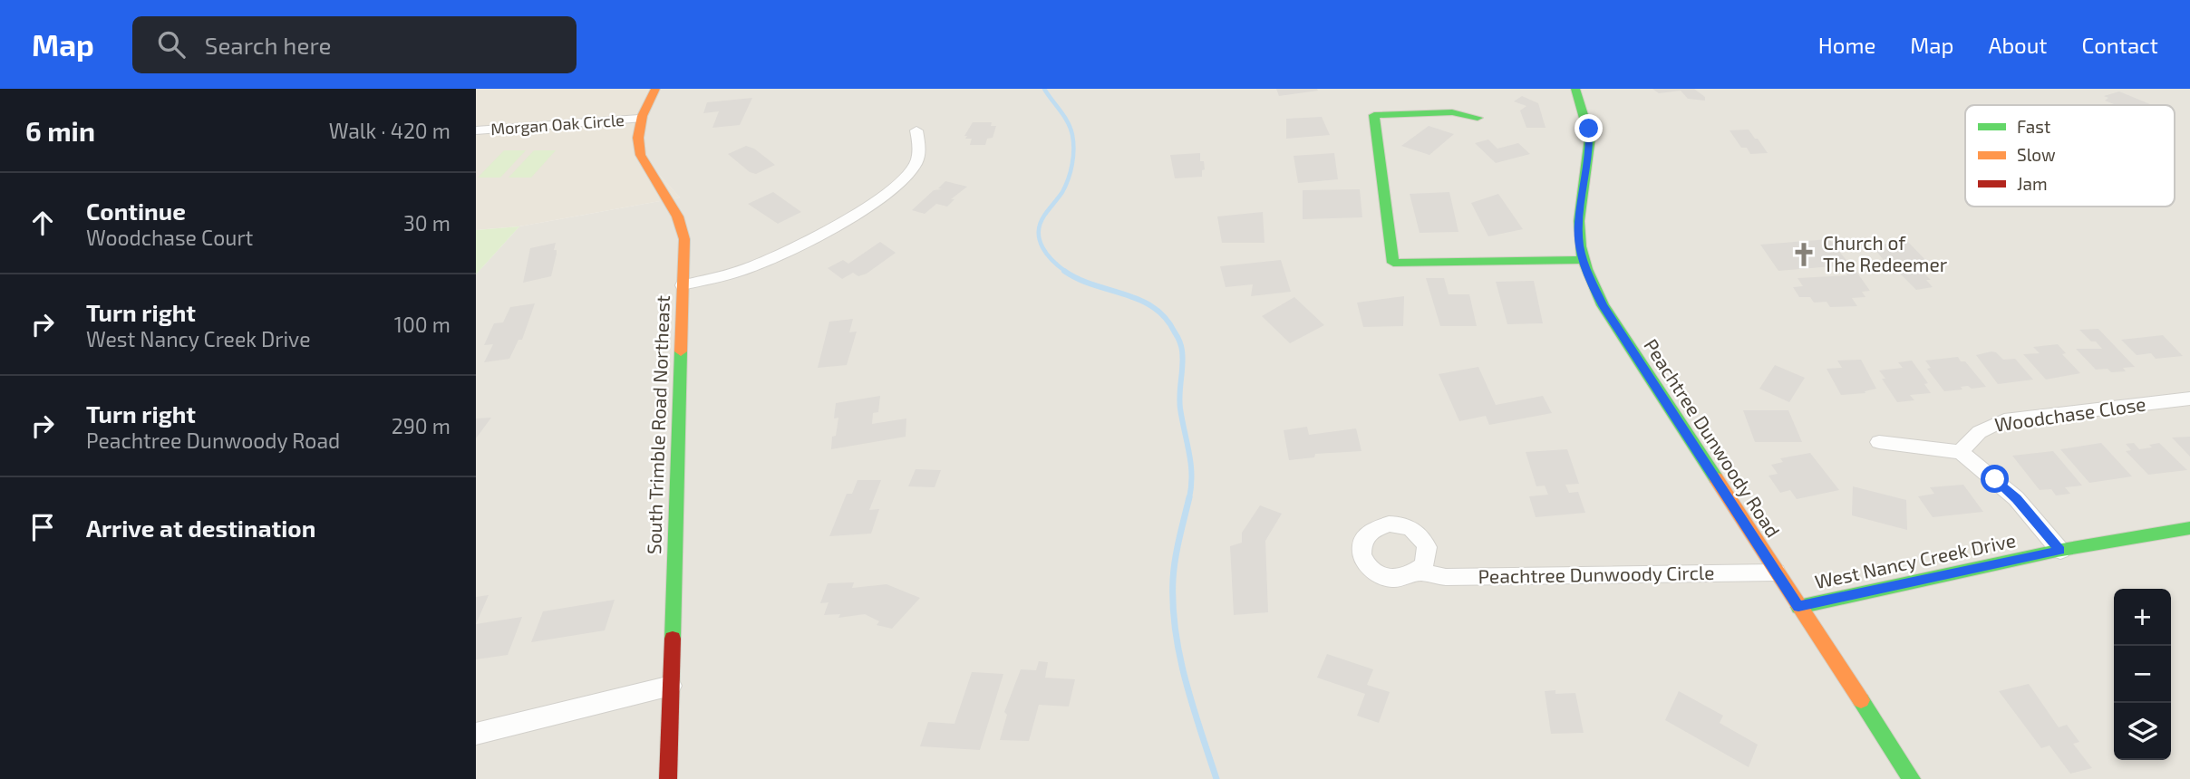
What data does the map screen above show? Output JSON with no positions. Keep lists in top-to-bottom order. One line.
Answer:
{"streets":{"street":["Morgan Oak Circle","Woodchase Close","South Trimble Road Northeast","Peachtree Dunwoody Road","West Nancy Creek Drive","Peachtree Dunwoody Circle"]},"crossings":[["Morgan Oak Circle","South Trimble Road Northeast"],["Peachtree Dunwoody Road","West Nancy Creek Drive"],["Peachtree Dunwoody Road","Peachtree Dunwoody Circle"]],"places":{"church":["Church of The Redeemer"]},"legend":["Fast","Slow","Jam"],"page":{"header":"Map","search":"Search here","nav":["Home","Map","About","Contact"],"heading":["6 min","Walk · 420 m"],"list":[["Continue","Woodchase Court","30 m"],["Turn right","West Nancy Creek Drive","100 m"],["Turn right","Peachtree Dunwoody Road","290 m"],"Arrive at destination"],"map_buttons":["+","−"]}}
